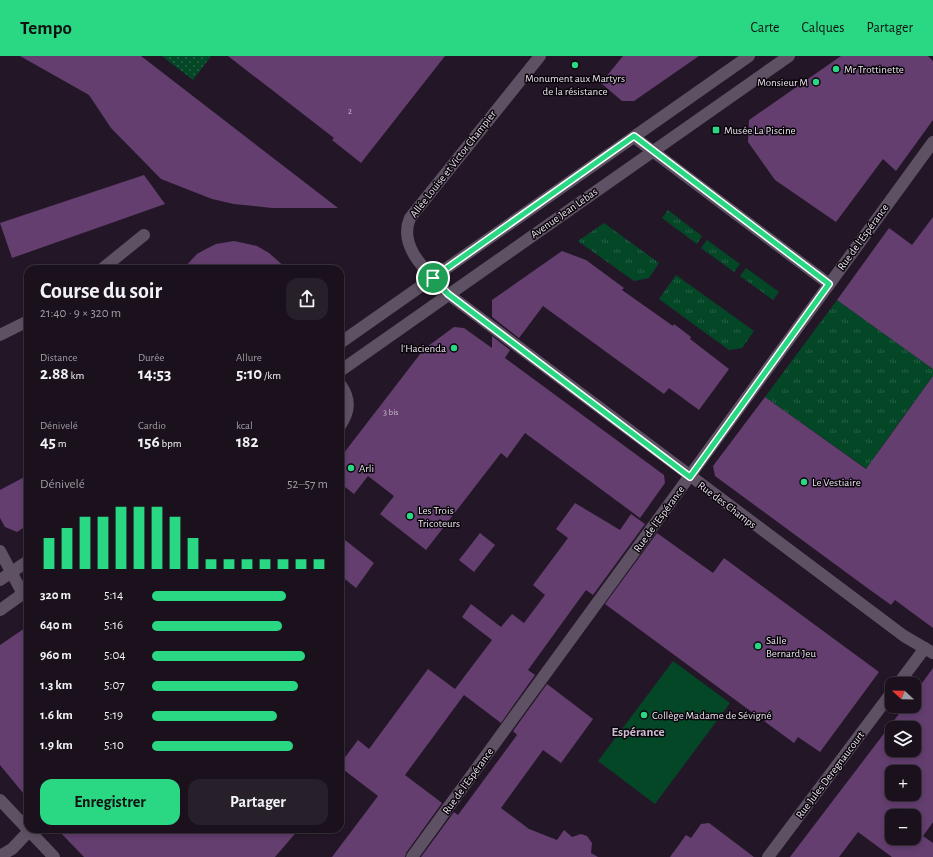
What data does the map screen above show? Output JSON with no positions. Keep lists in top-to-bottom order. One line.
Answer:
{"streets":{"street":["Allée Louise et Victor Champier","Avenue Jean Lebas","Rue de l'Espérance","Rue des Champs","Rue Jules Deregnaucourt"]},"crossings":[["Allée Louise et Victor Champier","Avenue Jean Lebas"],["Allée Louise et Victor Champier","Rue des Champs"],["Avenue Jean Lebas","Rue des Champs"],["Rue de l'Espérance","Rue des Champs"]],"districts":["Espérance"],"places":{"other":["Monument aux Martyrs de la résistance","Mr Trottinette","Monsieur M","l'Hacienda","Arli","Le Vestiaire","Les Trois Tricoteurs","Salle Bernard Jeu","Collège Madame de Sévigné"],"transit":["Musée La Piscine"]},"house_numbers":["2","3 bis"],"north":"left","page":{"header":"Tempo","nav":["Carte","Calques","Partager"],"heading":["Course du soir","21:40 · 9 × 320 m"],"stats":[["Distance","2.88 km"],["Durée","14:53"],["Allure","5:10 /km"],["Dénivelé","45 m"],["Cardio","156 bpm"],["kcal","182"]],"chart":["Dénivelé","52–57 m"],"list":[{"name":"320 m","note":"5:14"},{"name":"640 m","note":"5:16"},{"name":"960 m","note":"5:04"},{"name":"1.3 km","note":"5:07"},{"name":"1.6 km","note":"5:19"},{"name":"1.9 km","note":"5:10"}],"map_buttons":["+","−"],"buttons":["Enregistrer","Partager"]}}
